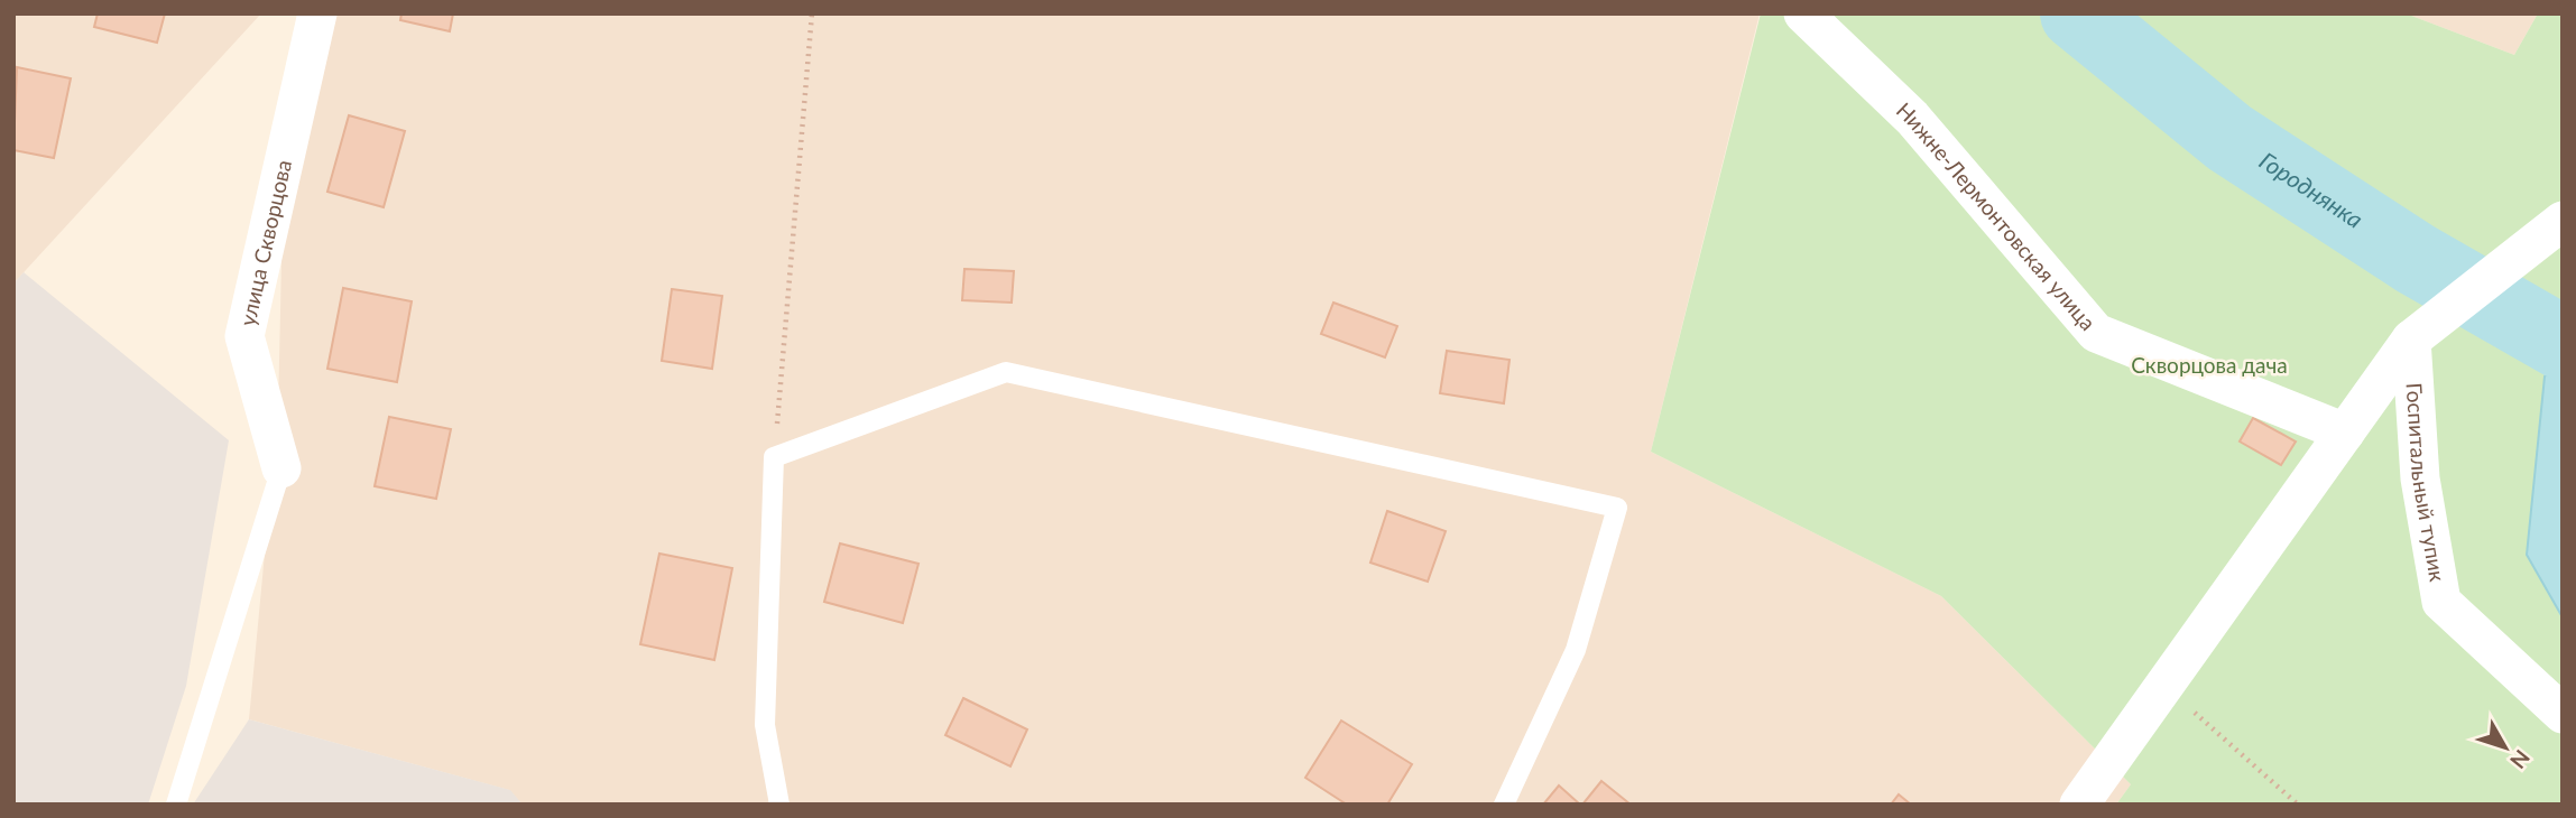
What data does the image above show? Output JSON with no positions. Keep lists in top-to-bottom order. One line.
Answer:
{"streets":{"street":["Нижне-Лермонтовская улица","улица Скворцова","Госпитальный тупик"]},"water":["Городнянка"],"parks":["Скворцова дача"],"north":"bottom right"}
